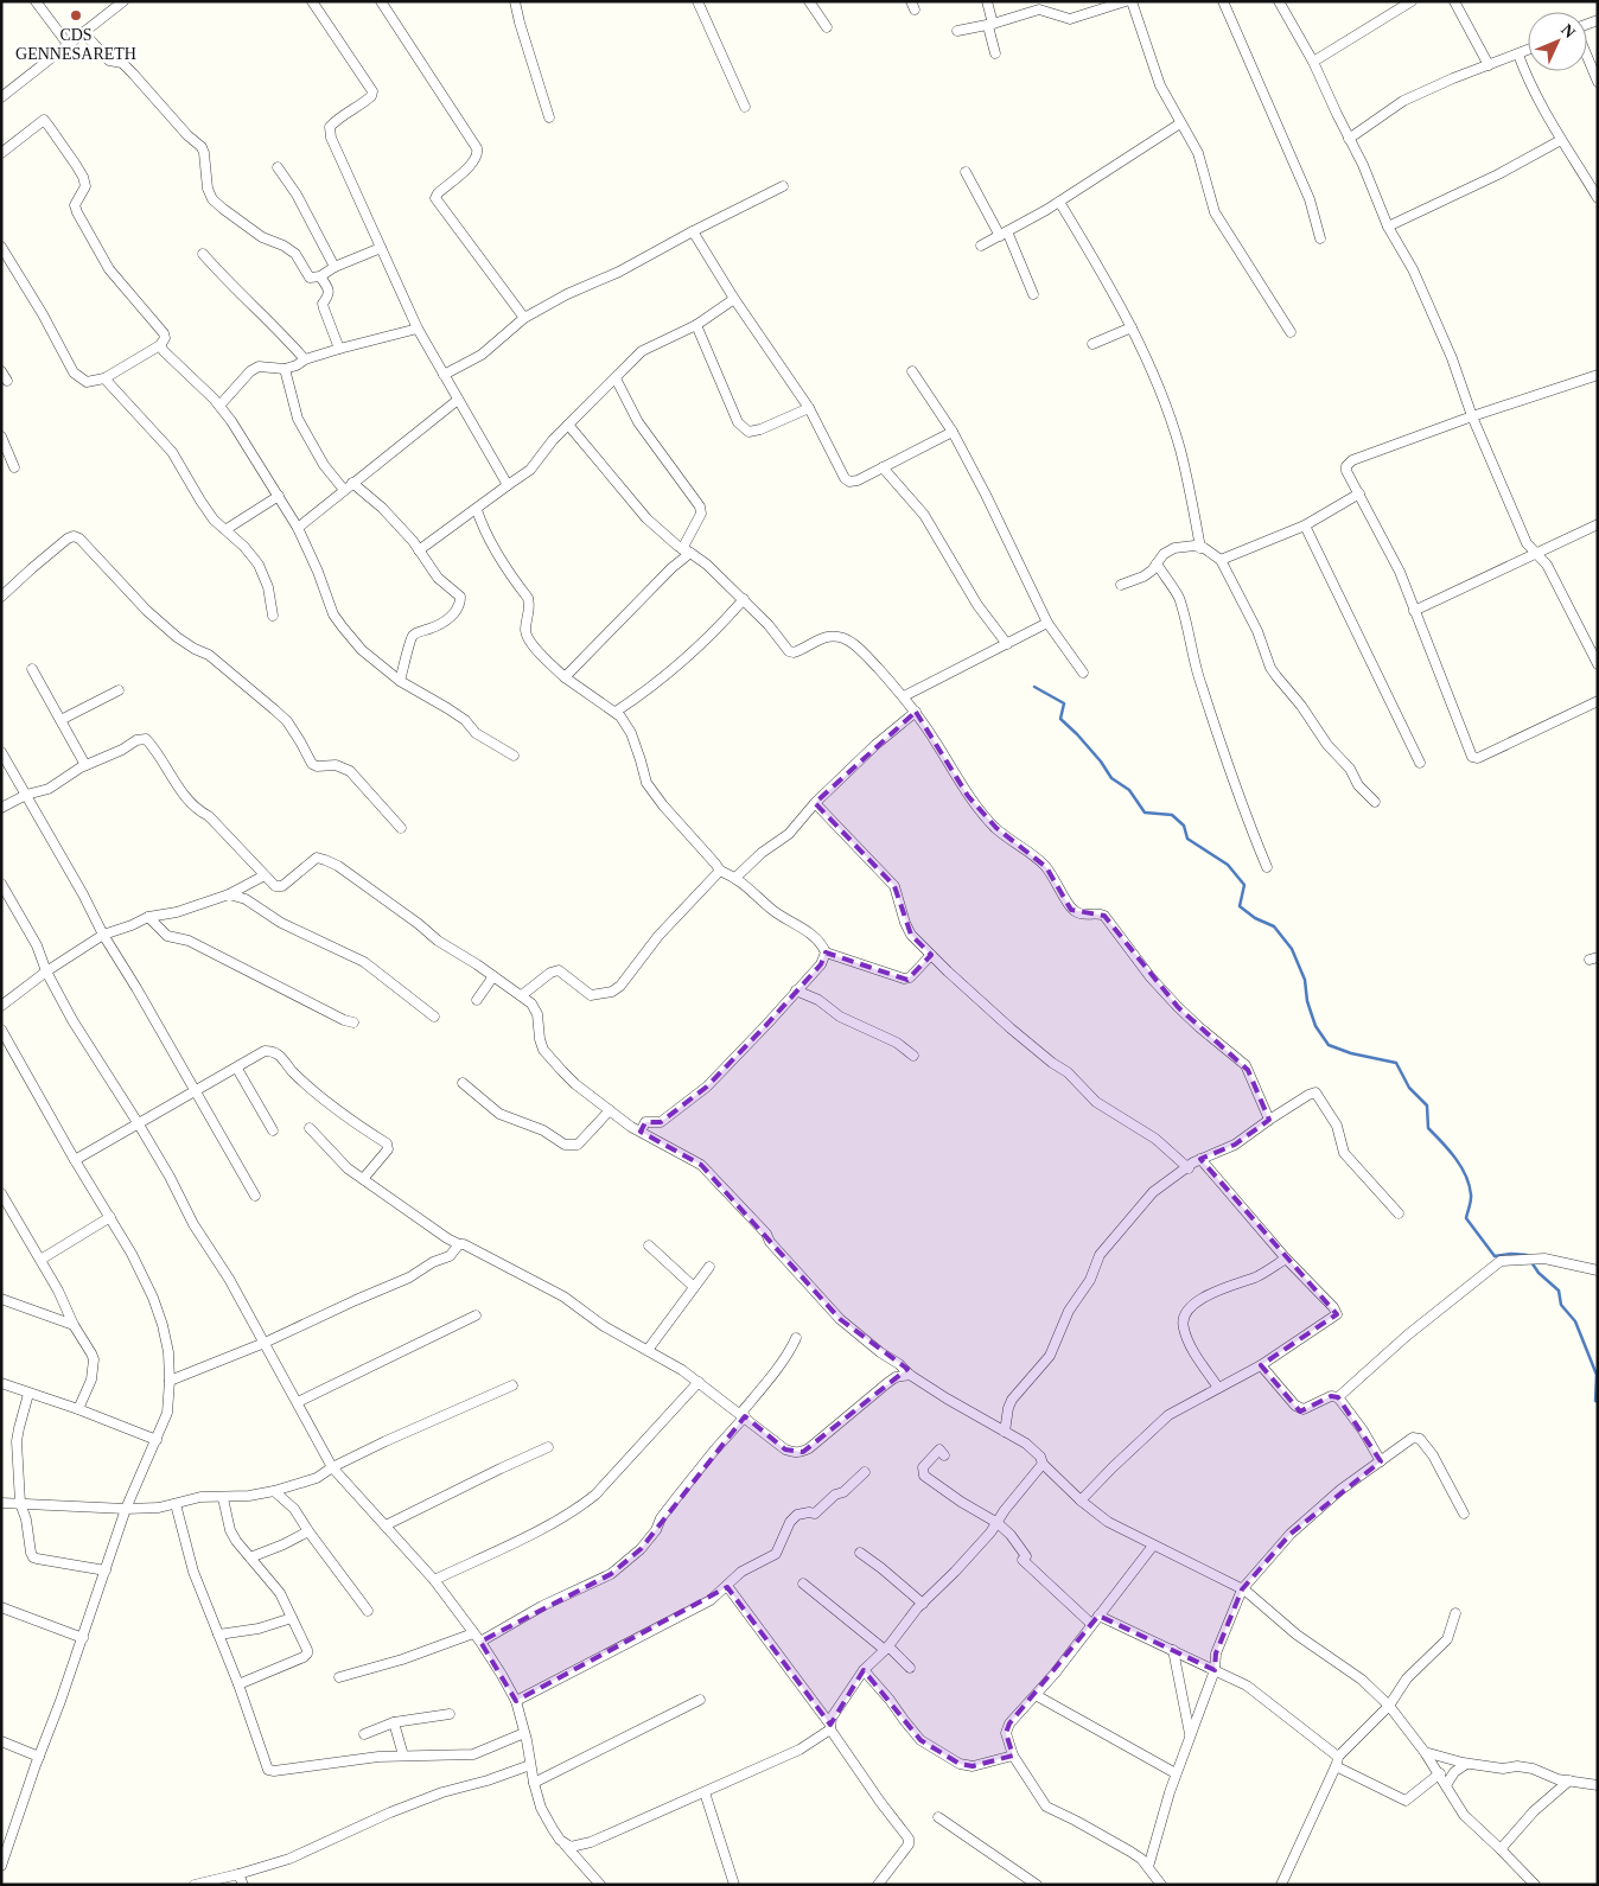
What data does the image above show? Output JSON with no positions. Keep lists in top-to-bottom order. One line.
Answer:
{"places":["CDS GENNESARETH"],"north":"top right"}
